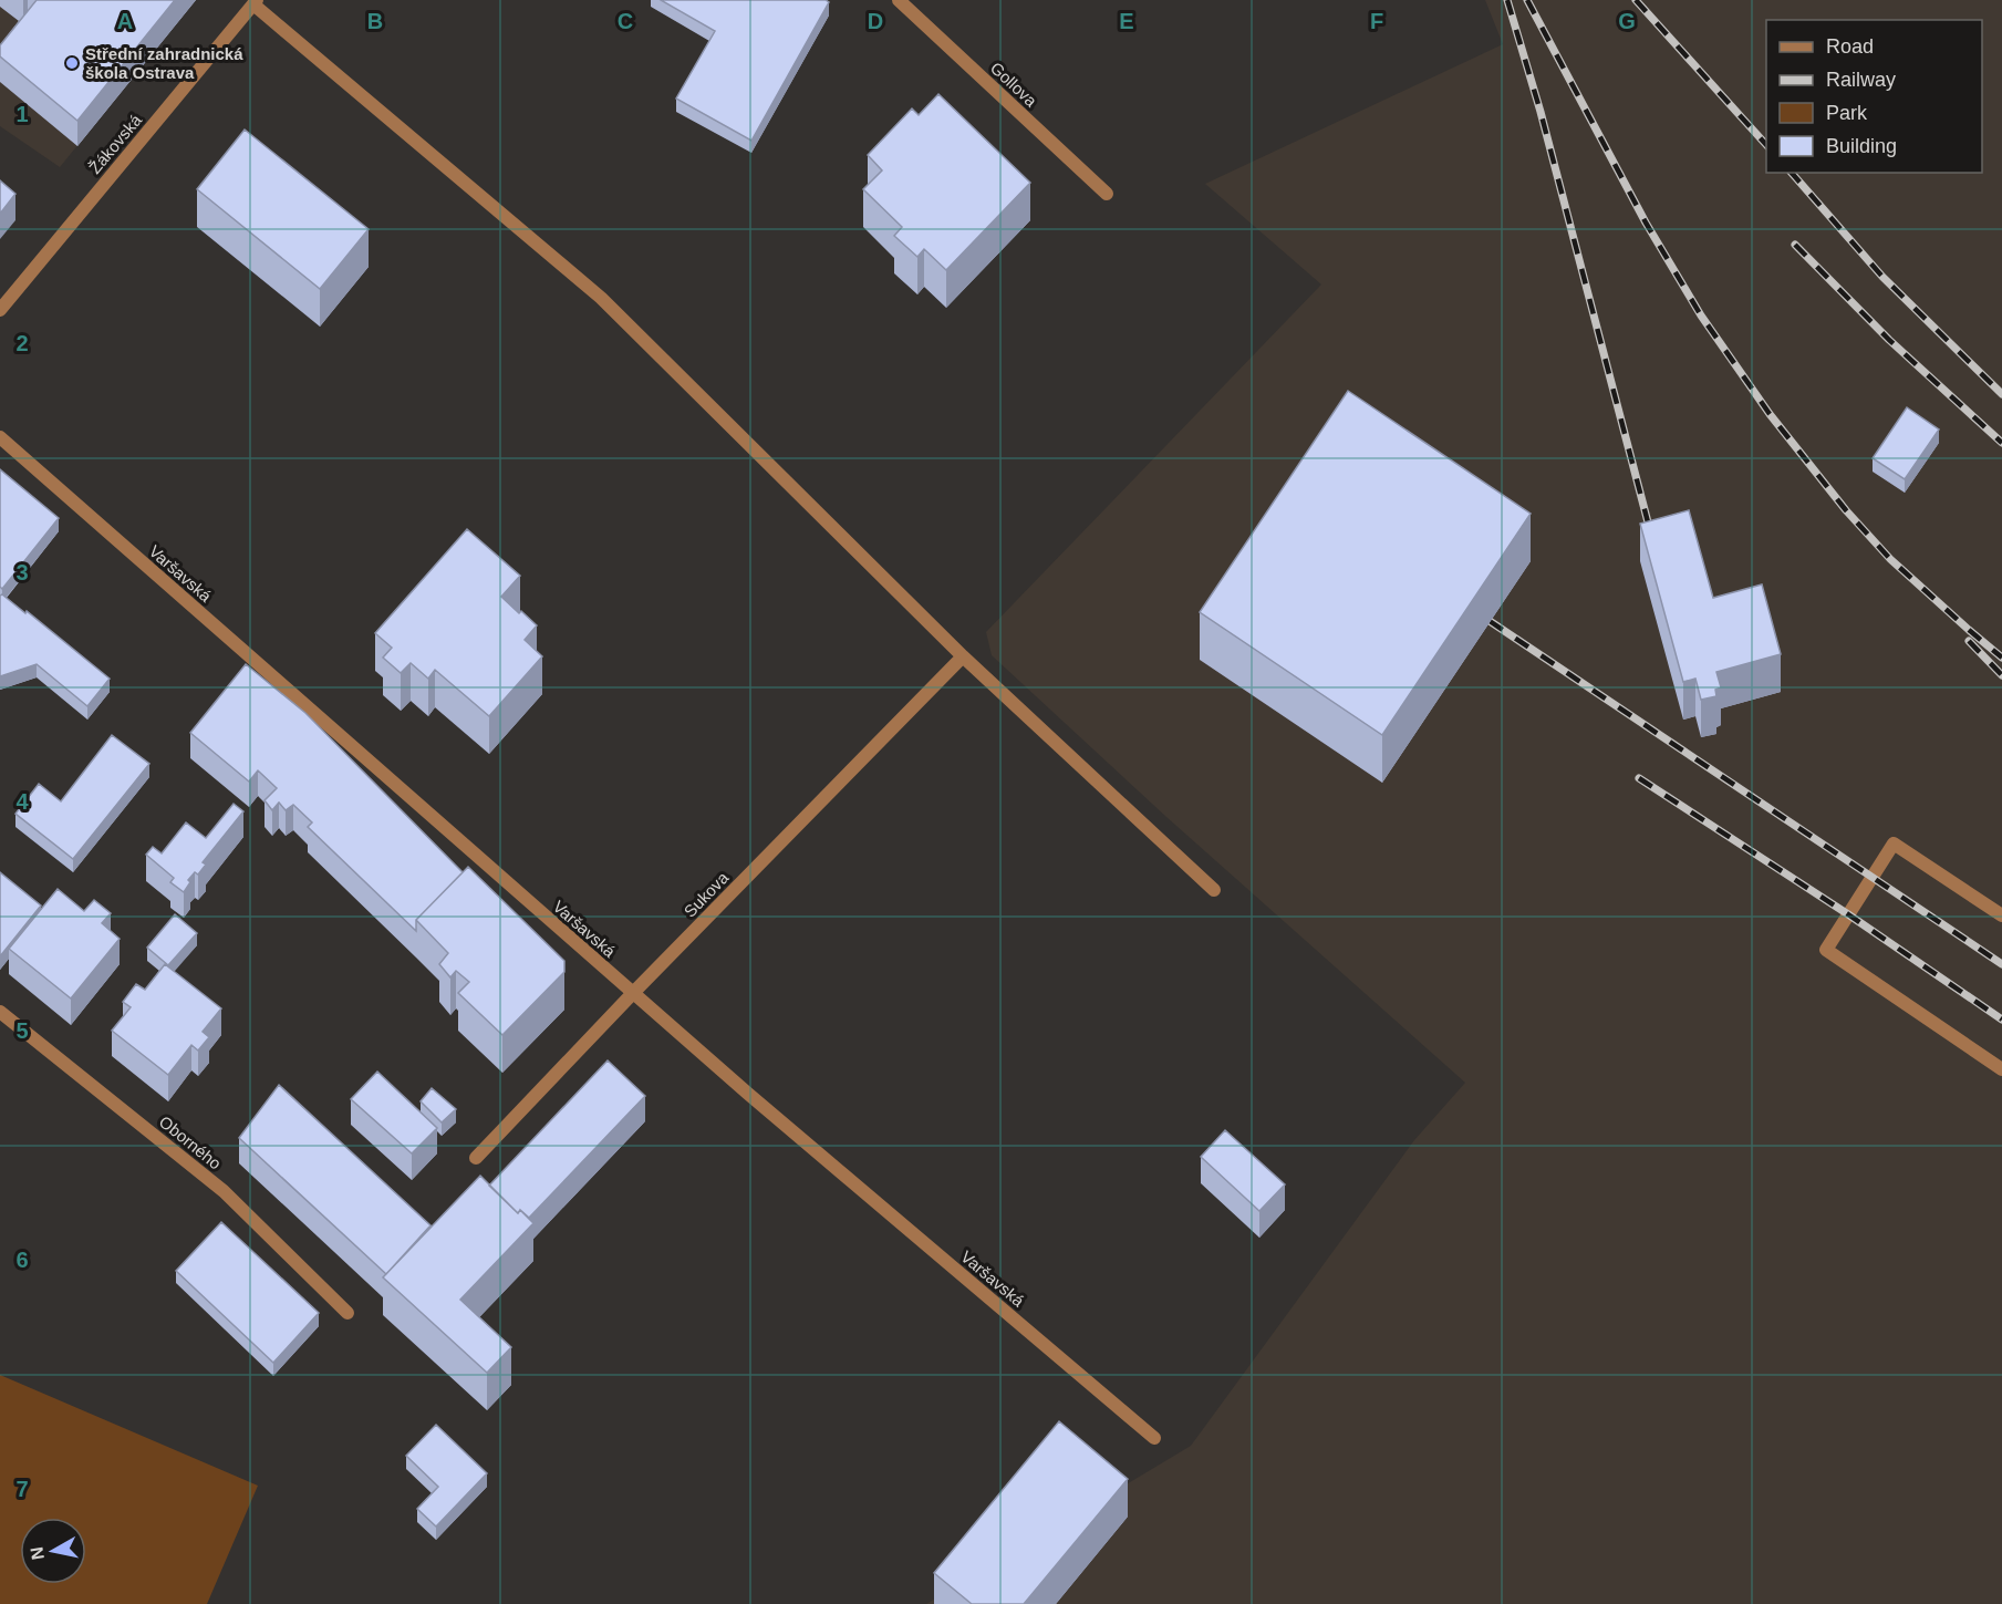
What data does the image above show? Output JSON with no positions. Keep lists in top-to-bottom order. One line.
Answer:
{"streets":{"street":["Gollova","Žákovská","Varšavská","Sukova","Oborného"]},"crossings":[["Varšavská","Sukova"]],"places":["Střední zahradnická škola Ostrava"],"legend":["Road","Railway","Park","Building"],"north":"left","grid":{"columns":["A","B","C","D","E","F","G"],"rows":["1","2","3","4","5","6","7"]}}
